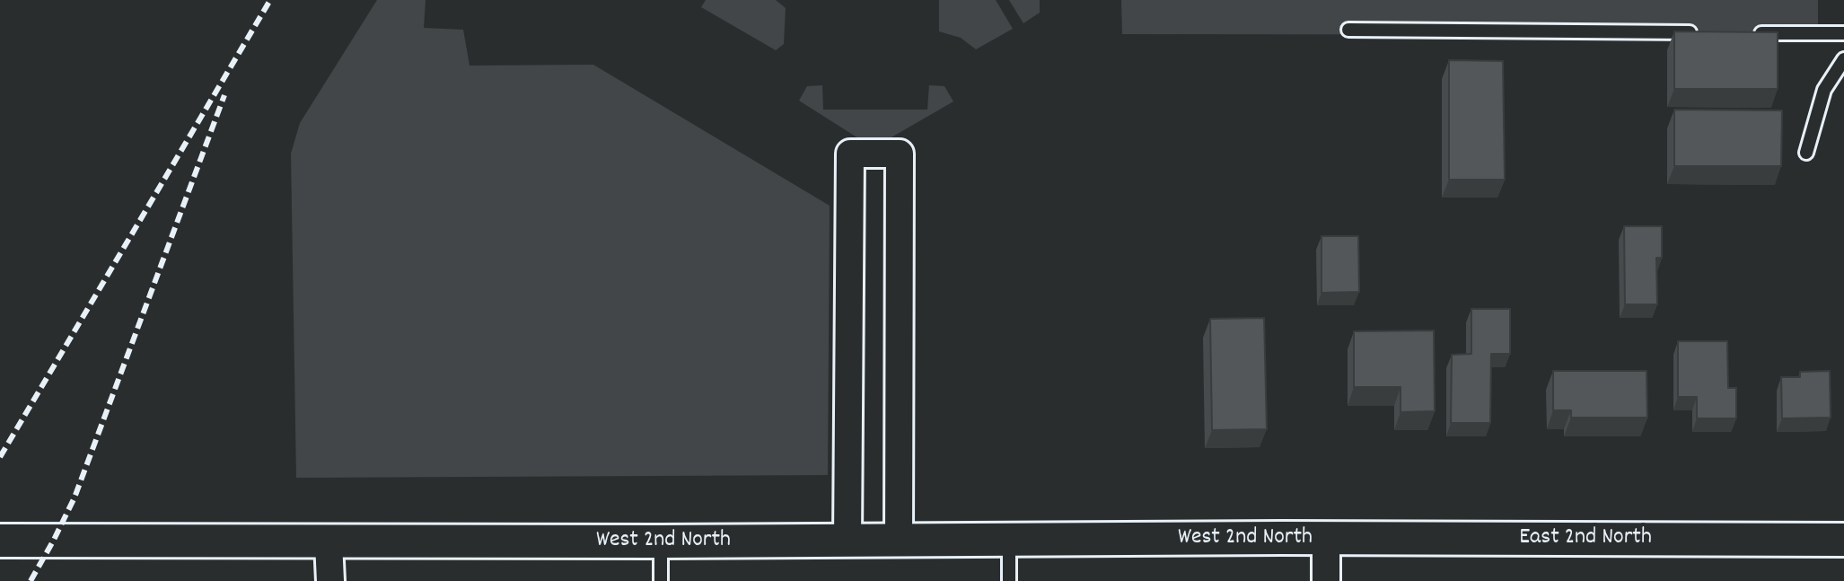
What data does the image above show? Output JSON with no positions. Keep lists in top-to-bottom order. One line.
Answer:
{"streets":{"street":["West 2nd North","East 2nd North"]},"crossings":[["West 2nd North","East 2nd North"]]}
